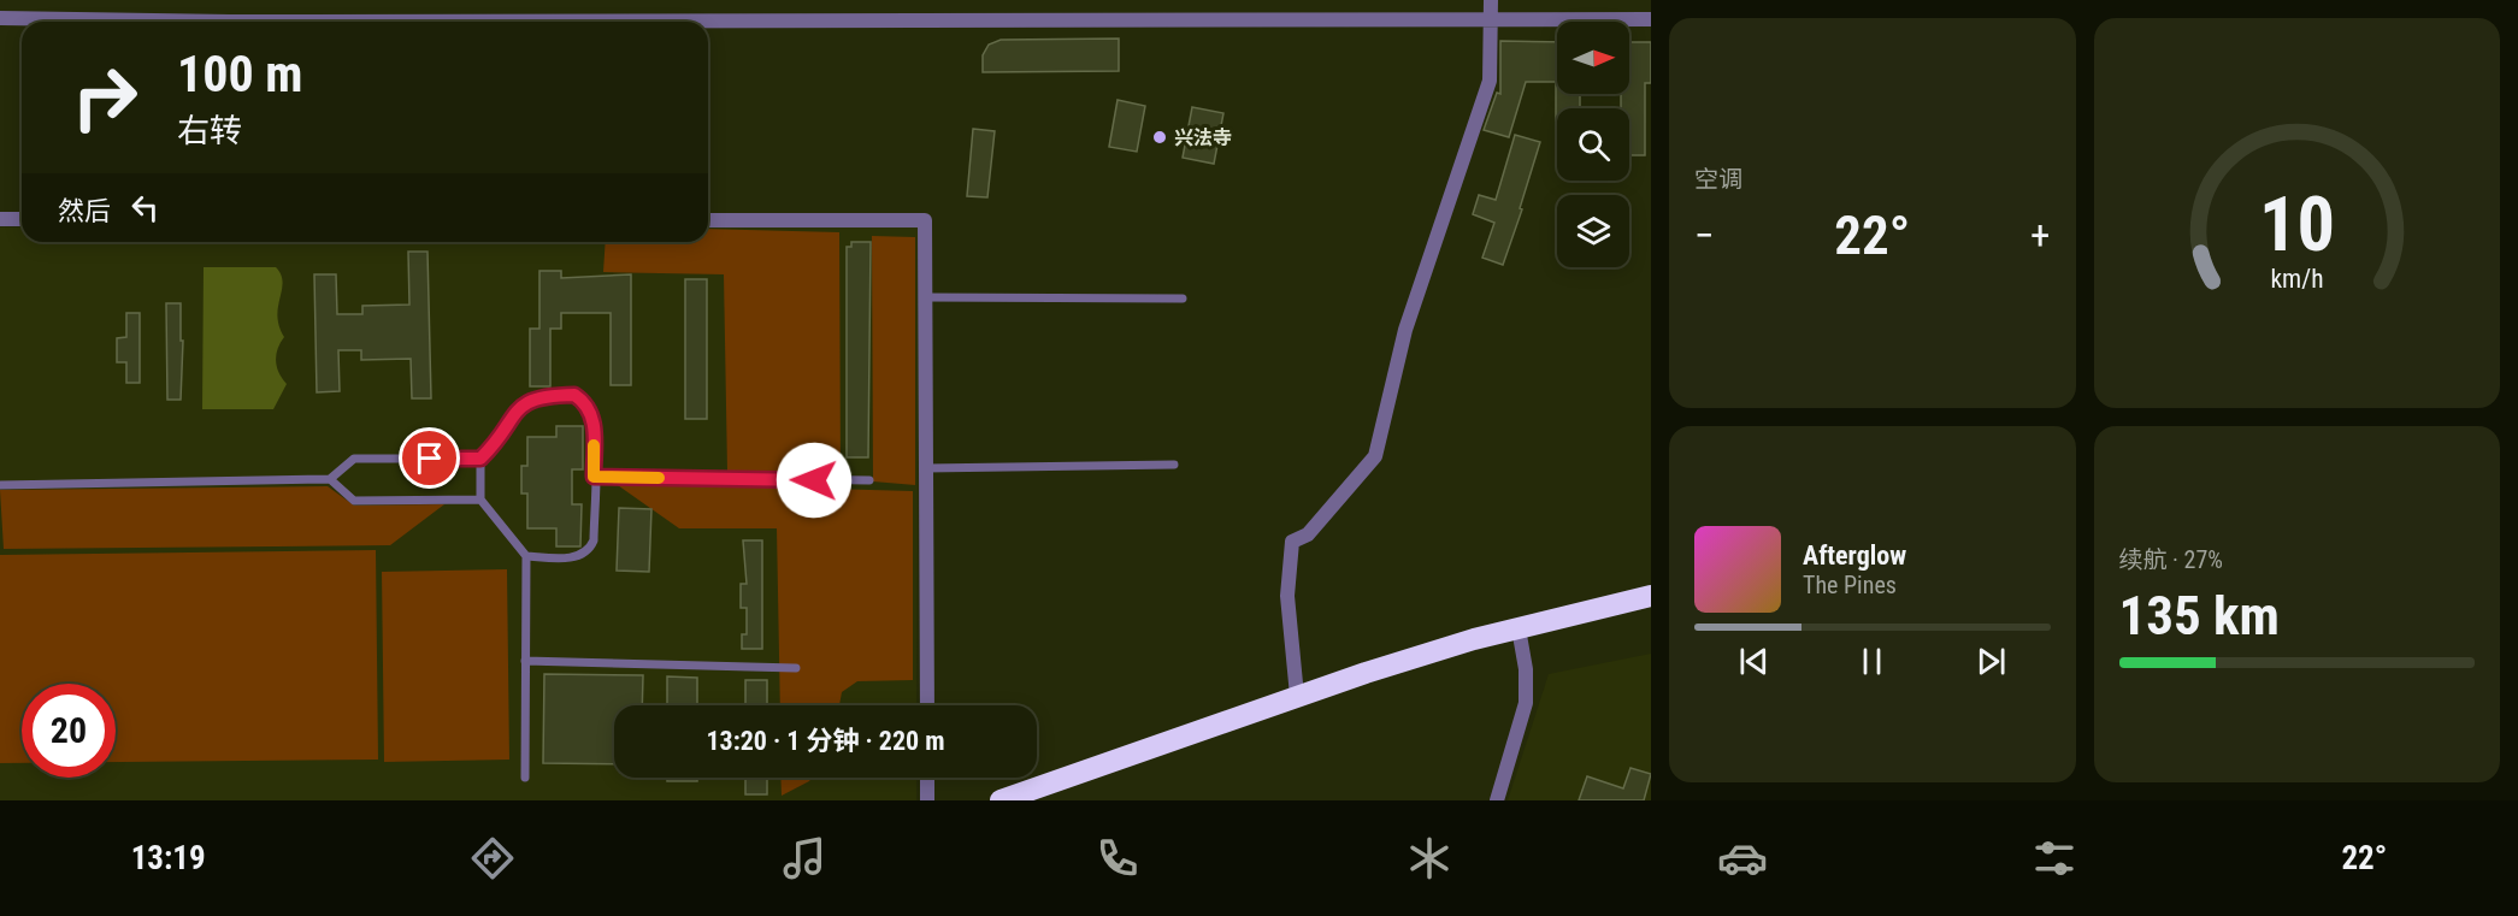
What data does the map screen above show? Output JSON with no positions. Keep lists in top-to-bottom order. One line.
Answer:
{"places":["兴法寺"],"north":"right","page":{"tile":["空调",["续航 · 27%","135 km"]],"turn":["100 m","右转"],"then":"然后","heat":["−","22°","+"],"song":["Afterglow","The Pines"],"limit":"20","trip":"13:20 · 1 分钟 · 220 m","tabs":["13:19","22°"],"gauge":["10","km/h"]}}
